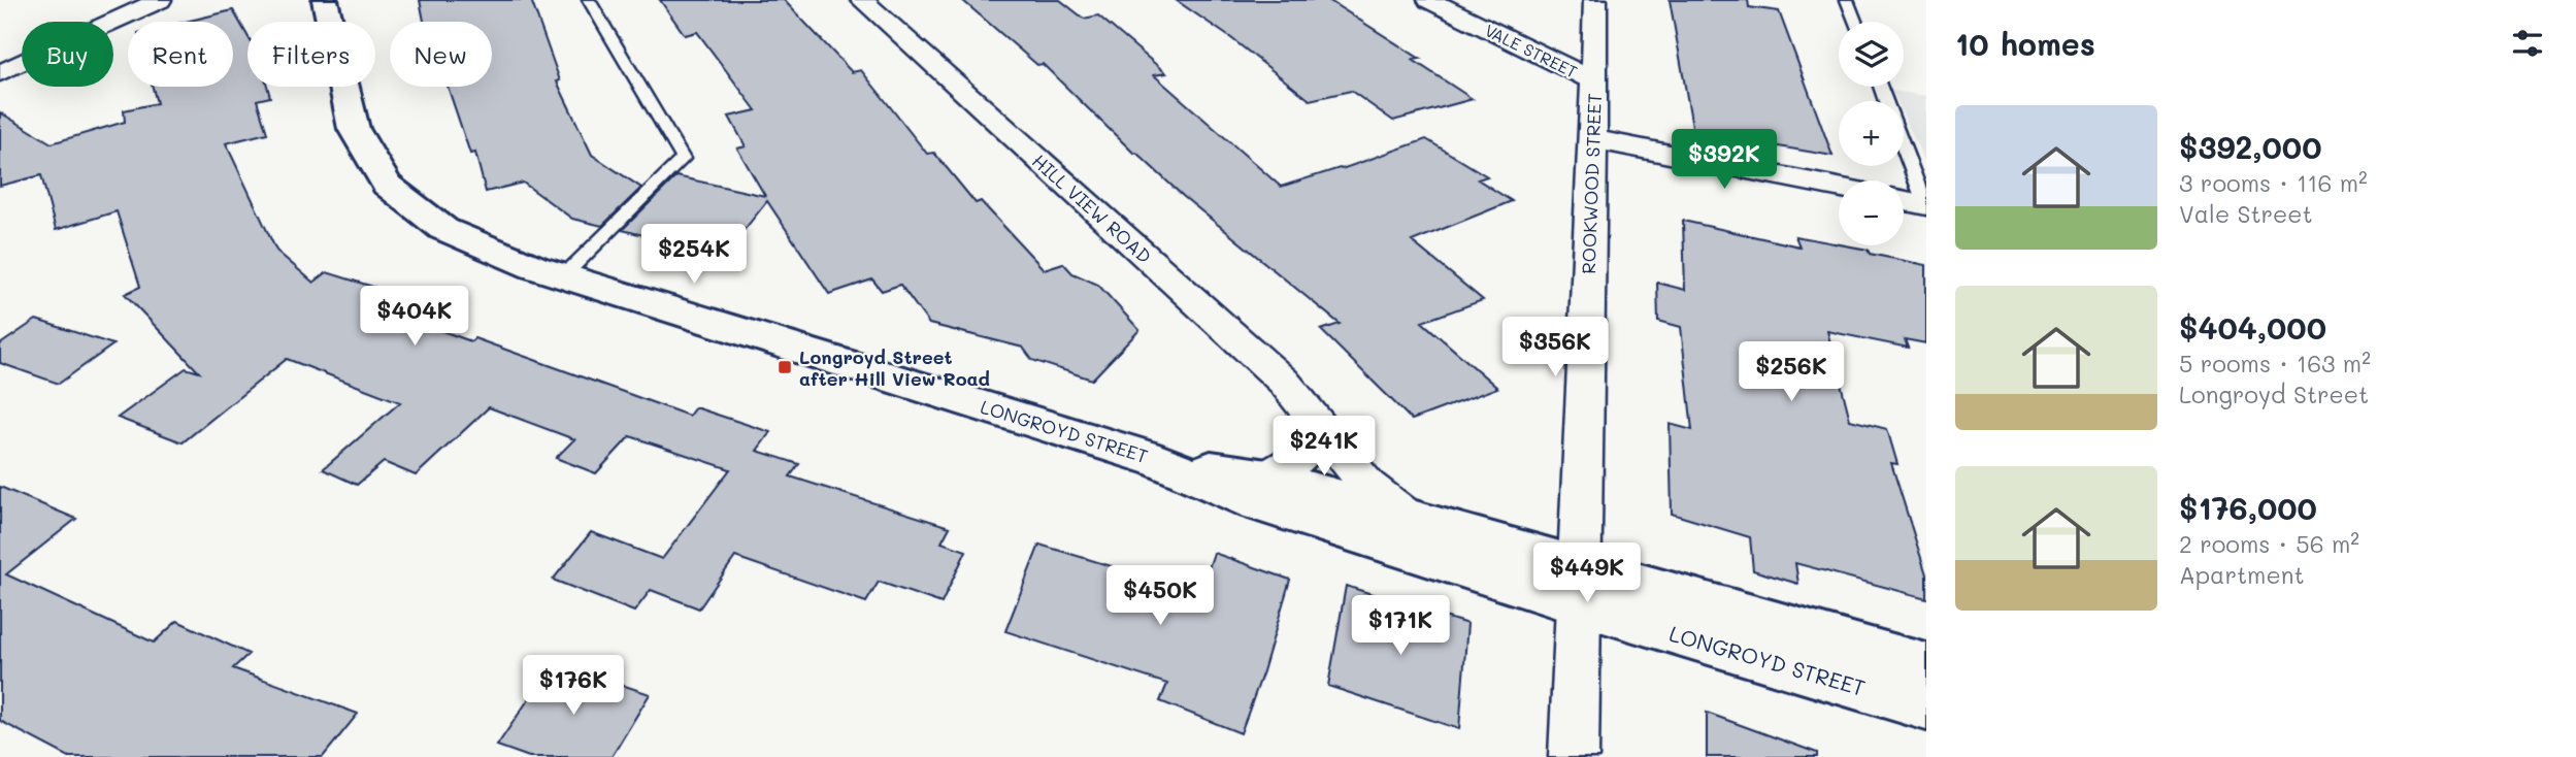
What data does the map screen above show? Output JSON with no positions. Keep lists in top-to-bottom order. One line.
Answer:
{"streets":{"main road":["LONGROYD STREET"],"street":["VALE STREET","ROOKWOOD STREET","HILL VIEW ROAD"]},"crossings":[["VALE STREET","ROOKWOOD STREET"],["ROOKWOOD STREET","LONGROYD STREET"],["HILL VIEW ROAD","LONGROYD STREET"]],"places":{"transit":["Longroyd Street after Hill View Road"]},"page":{"heading":"10 homes","map_buttons":["+","−"],"chip":["Buy","Rent","Filters","New"],"list":[{"name":"$392,000","note":"3 rooms · 116 m² · Vale Street"},{"name":"$404,000","note":"5 rooms · 163 m² · Longroyd Street"},{"name":"$176,000","note":"2 rooms · 56 m² · Apartment"}],"price":["$392K","$254K","$404K","$356K","$256K","$241K","$449K","$450K","$171K","$176K"]}}
